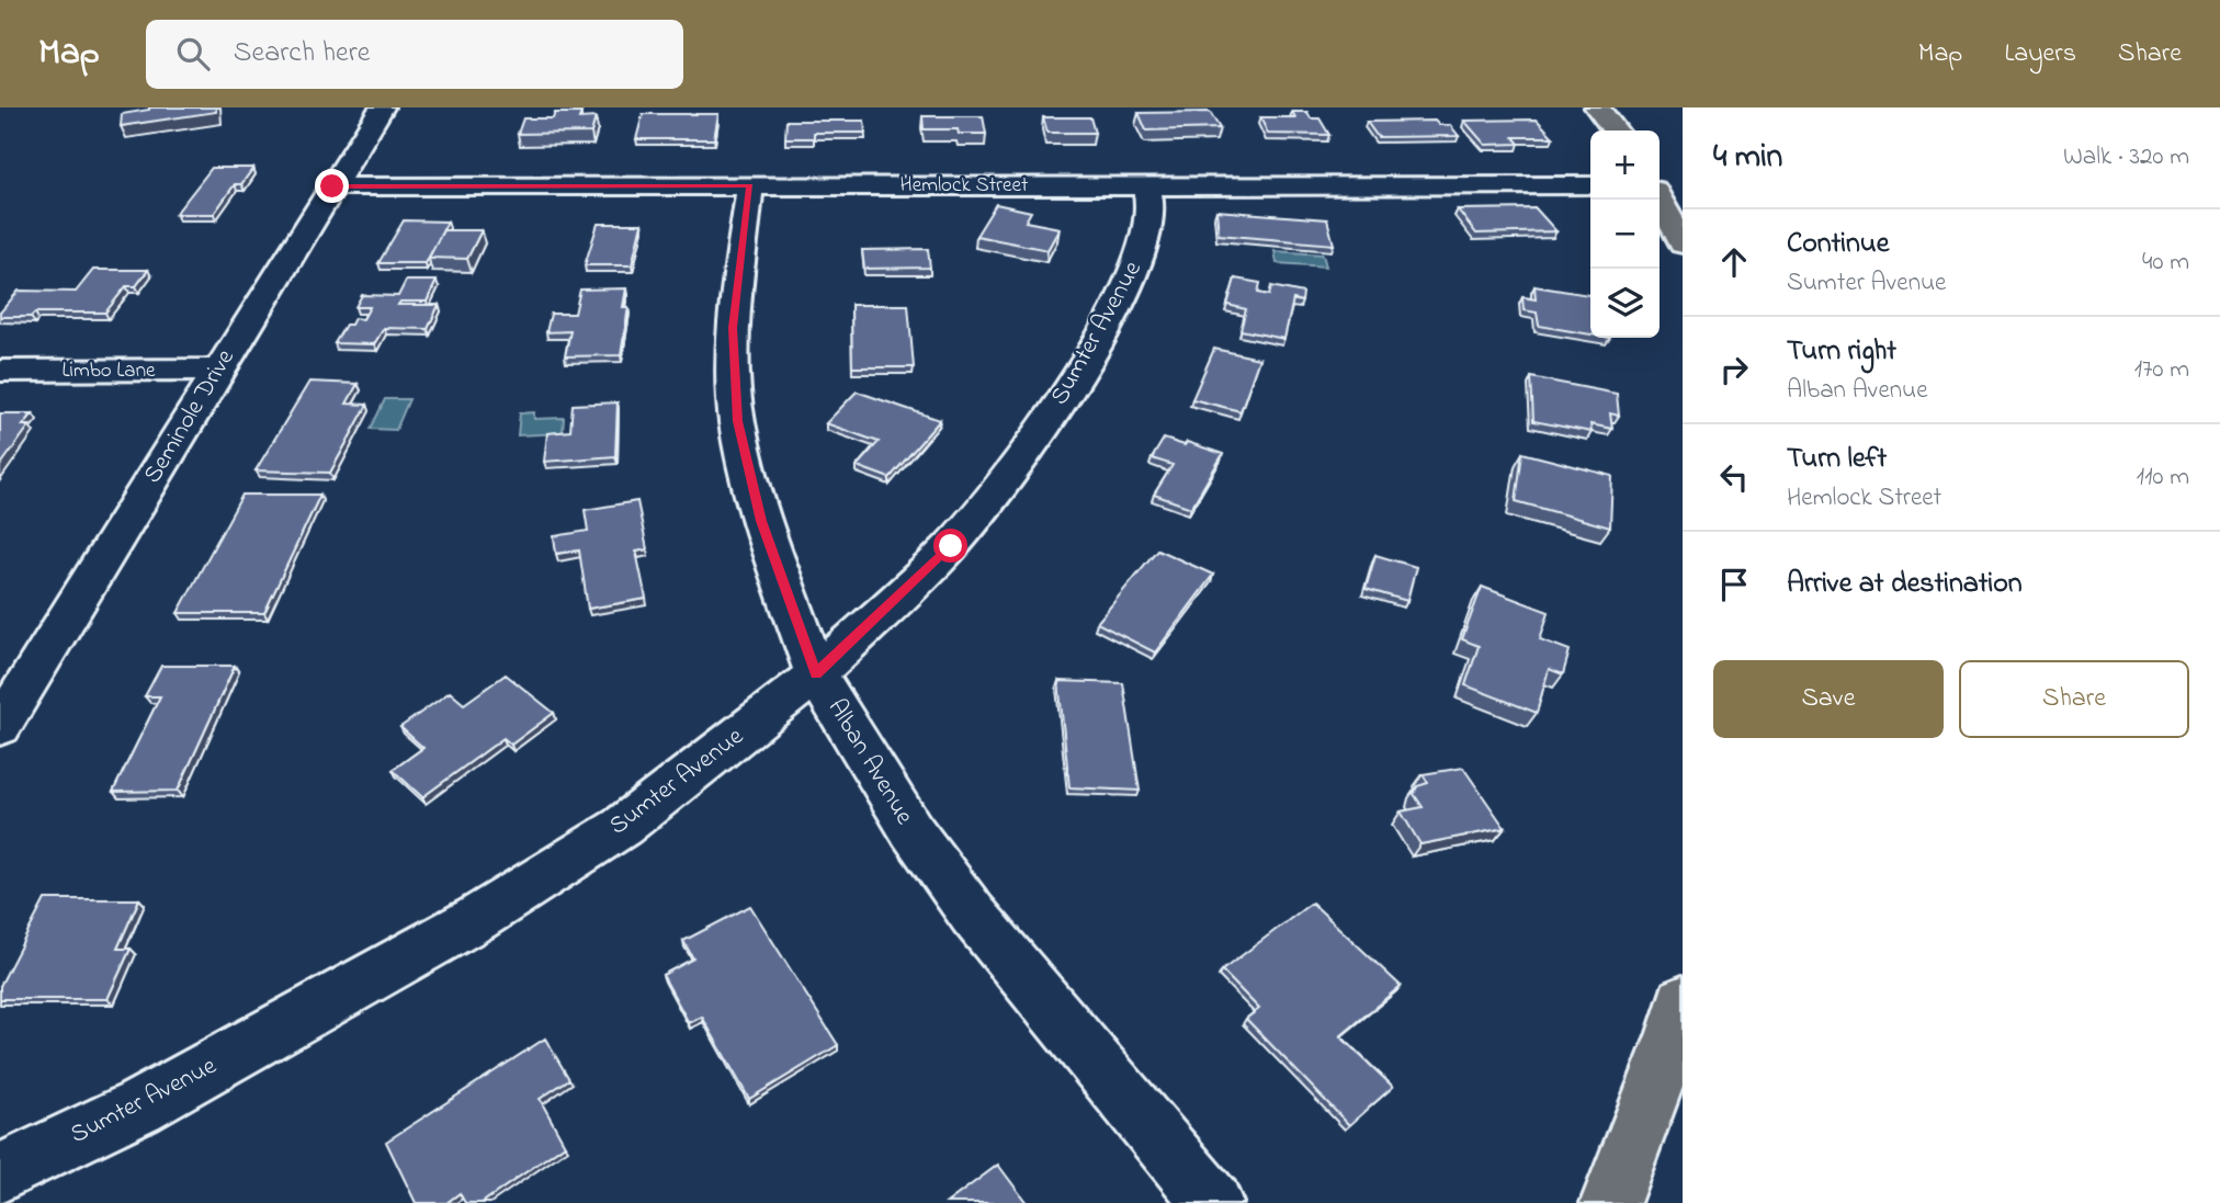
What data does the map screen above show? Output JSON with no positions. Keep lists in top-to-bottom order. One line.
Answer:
{"streets":{"street":["Hemlock Street","Sumter Avenue","Limbo Lane","Seminole Drive","Alban Avenue"]},"crossings":[["Hemlock Street","Sumter Avenue"],["Hemlock Street","Seminole Drive"],["Hemlock Street","Alban Avenue"],["Sumter Avenue","Alban Avenue"],["Limbo Lane","Seminole Drive"]],"page":{"header":"Map","search":"Search here","nav":["Map","Layers","Share"],"heading":["4 min","Walk · 320 m"],"map_buttons":["+","−"],"list":[["Continue","Sumter Avenue","40 m"],["Turn right","Alban Avenue","170 m"],["Turn left","Hemlock Street","110 m"],"Arrive at destination"],"buttons":["Save","Share"]}}
